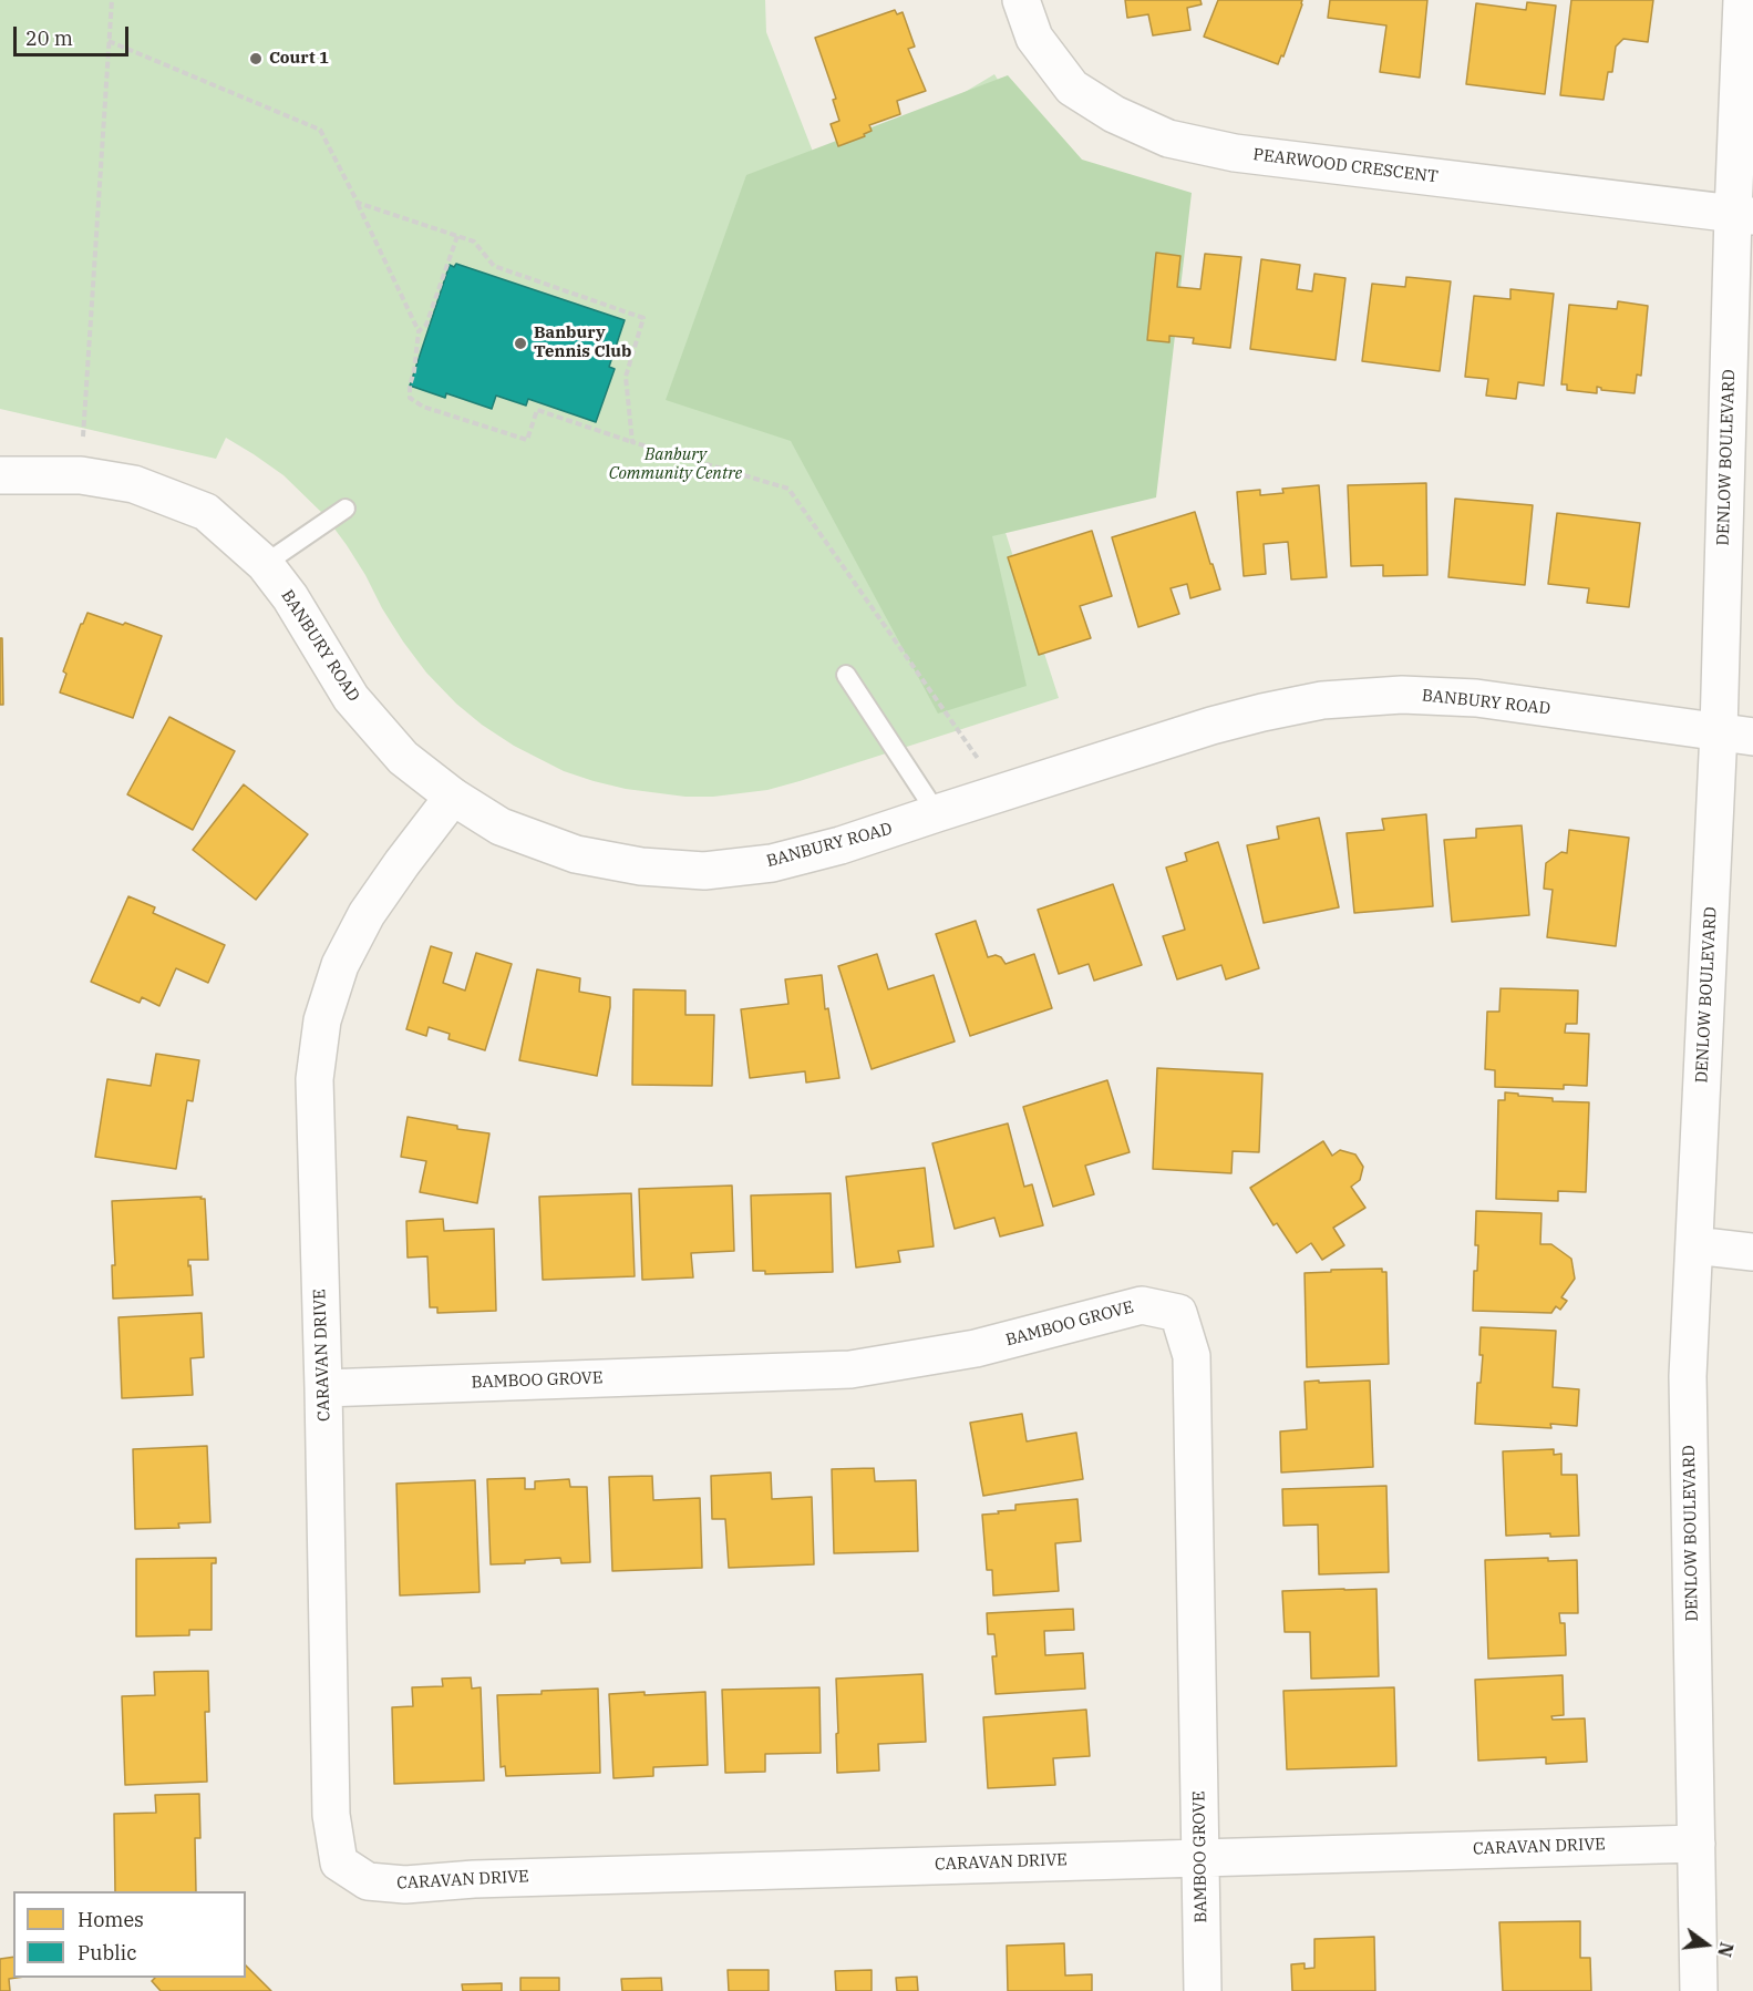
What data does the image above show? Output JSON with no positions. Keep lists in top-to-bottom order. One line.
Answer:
{"streets":{"street":["PEARWOOD CRESCENT","DENLOW BOULEVARD","BANBURY ROAD","BAMBOO GROVE","CARAVAN DRIVE"]},"crossings":[["PEARWOOD CRESCENT","DENLOW BOULEVARD"],["DENLOW BOULEVARD","BANBURY ROAD"],["DENLOW BOULEVARD","CARAVAN DRIVE"],["BANBURY ROAD","CARAVAN DRIVE"],["BAMBOO GROVE","CARAVAN DRIVE"]],"parks":["Banbury Community Centre"],"places":["Court 1","Banbury Tennis Club"],"legend":["Homes","Public"],"scale_bar":"20 m","north":"right"}
